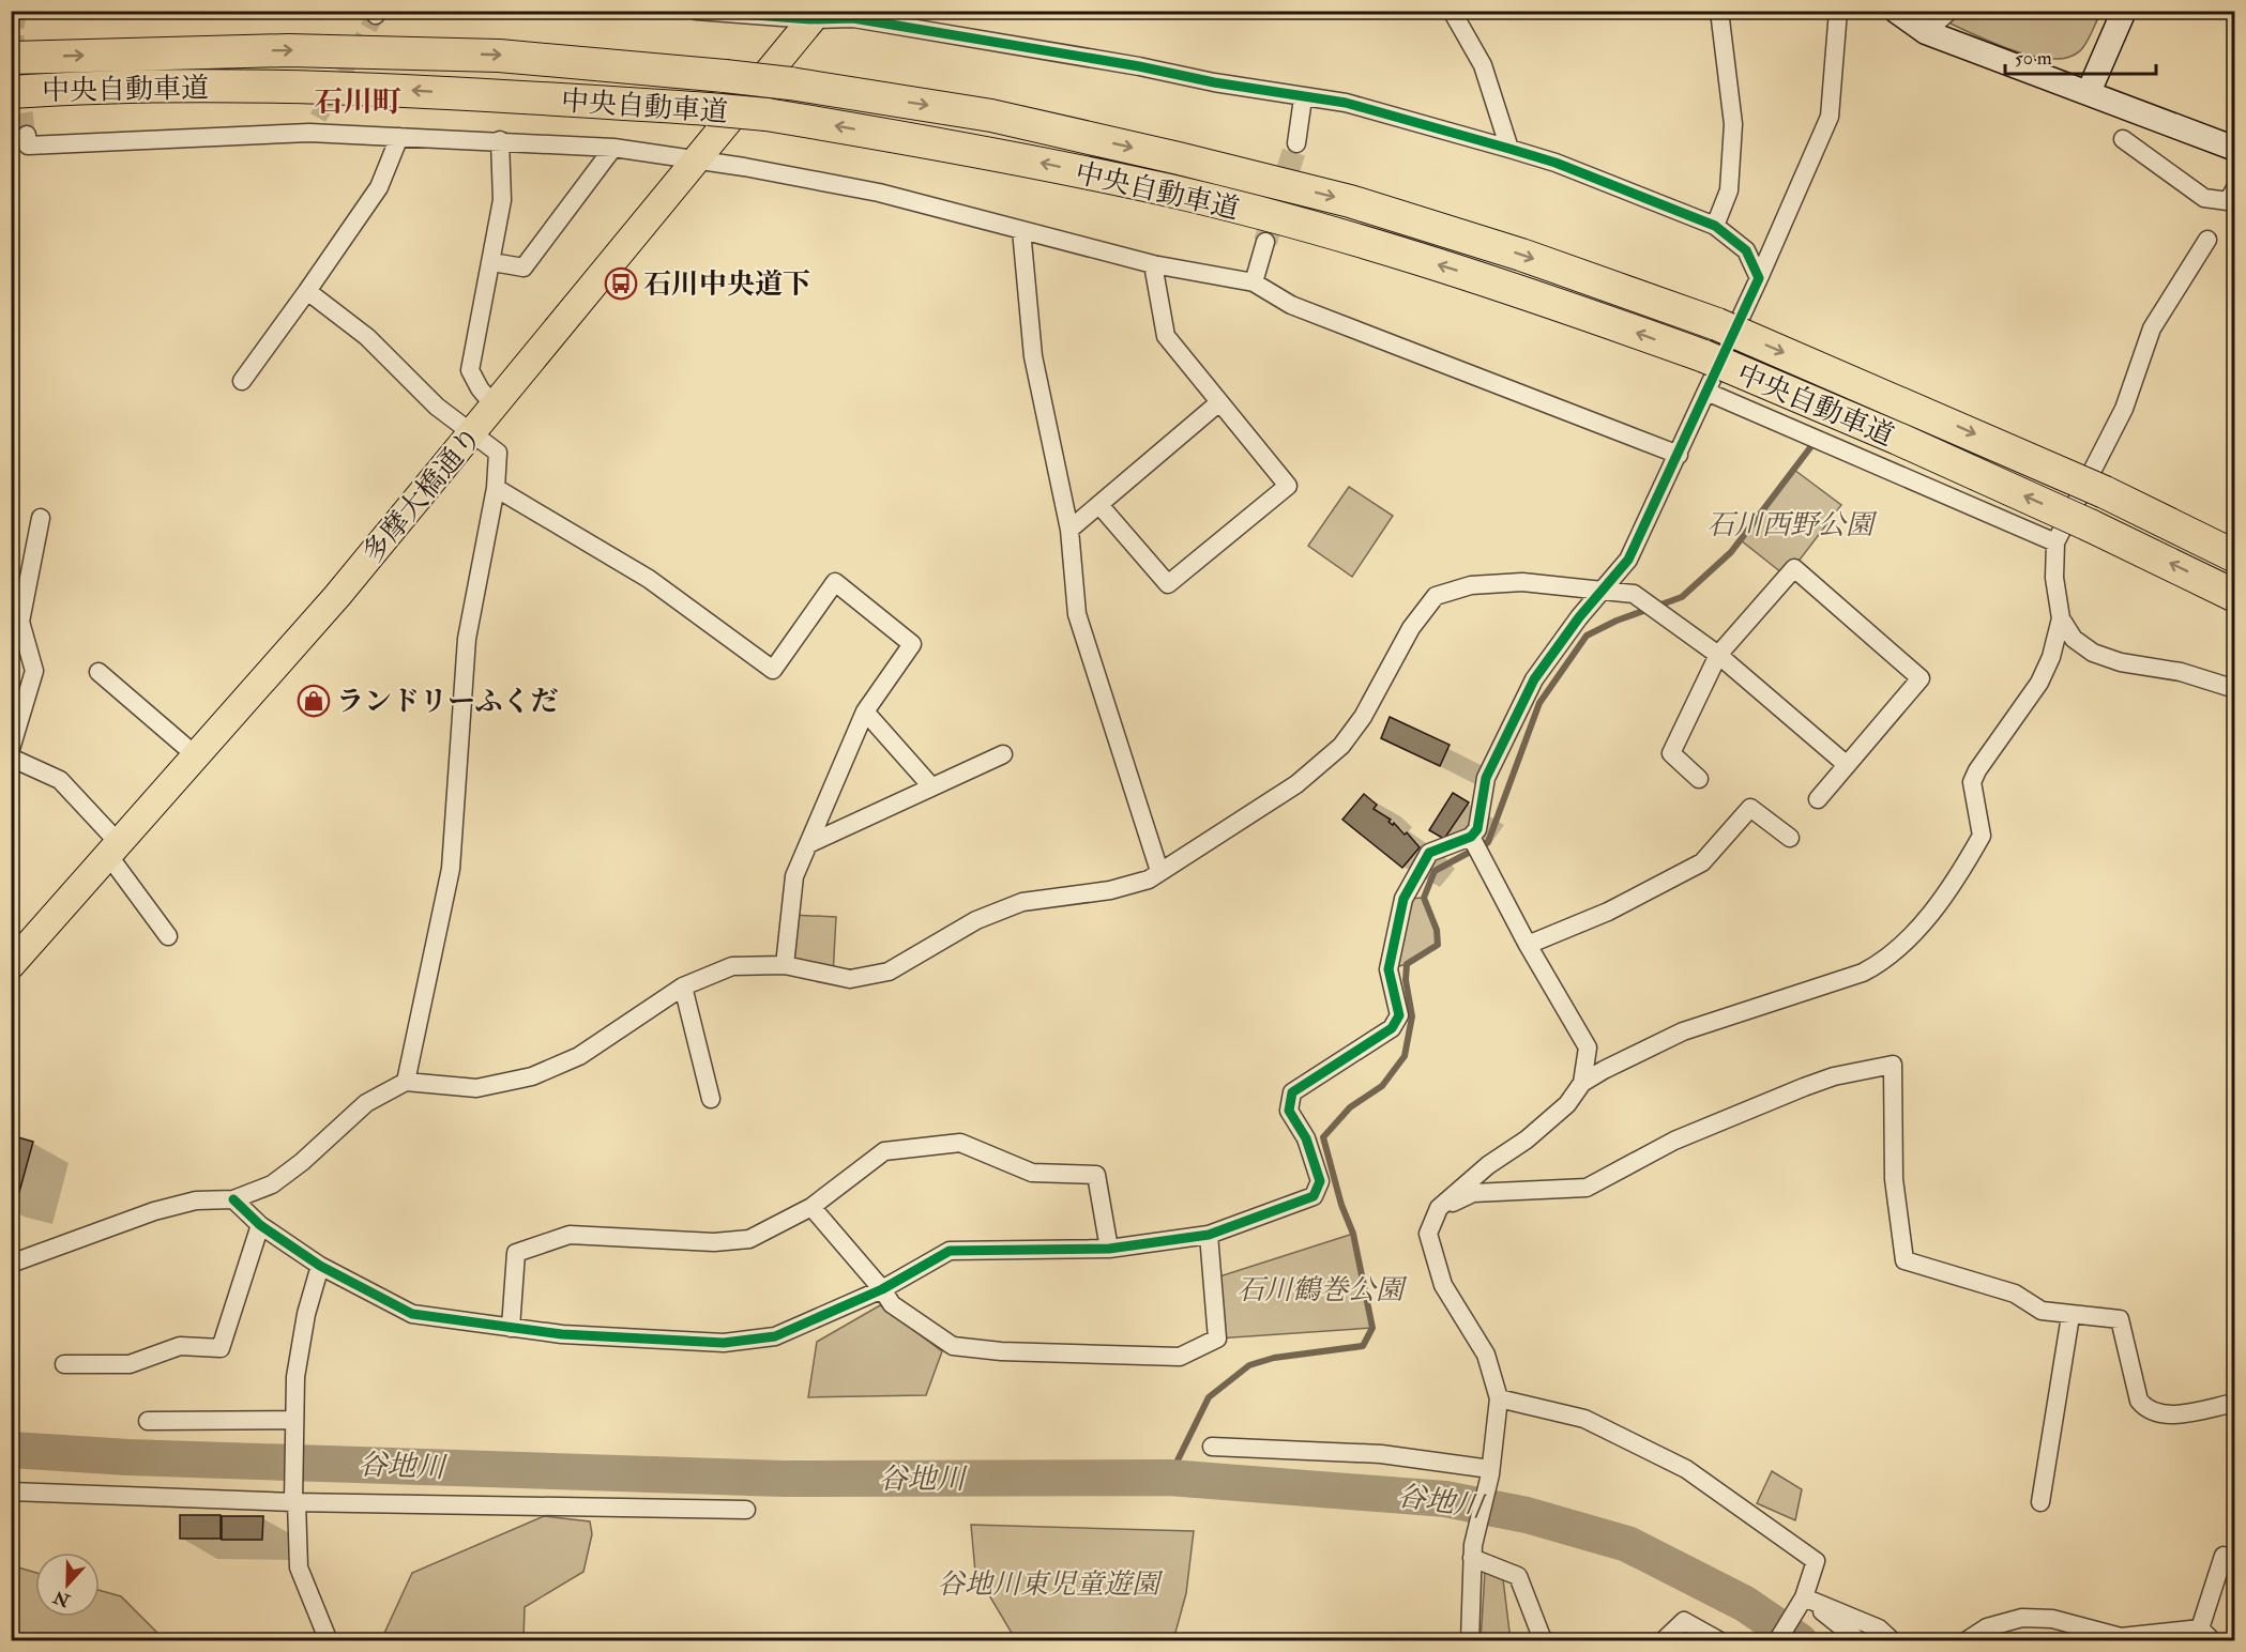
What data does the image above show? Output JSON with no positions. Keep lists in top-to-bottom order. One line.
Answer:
{"streets":{"highway":["中央自動車道"],"main road":["多摩大橋通り"]},"districts":["石川町"],"water":["谷地川"],"parks":["石川西野公園","石川鶴巻公園","谷地川東児童遊園"],"places":{"bus stop":["石川中央道下"],"shop":["ランドリーふくだ"]},"scale_bar":"50 m","north":"bottom"}
